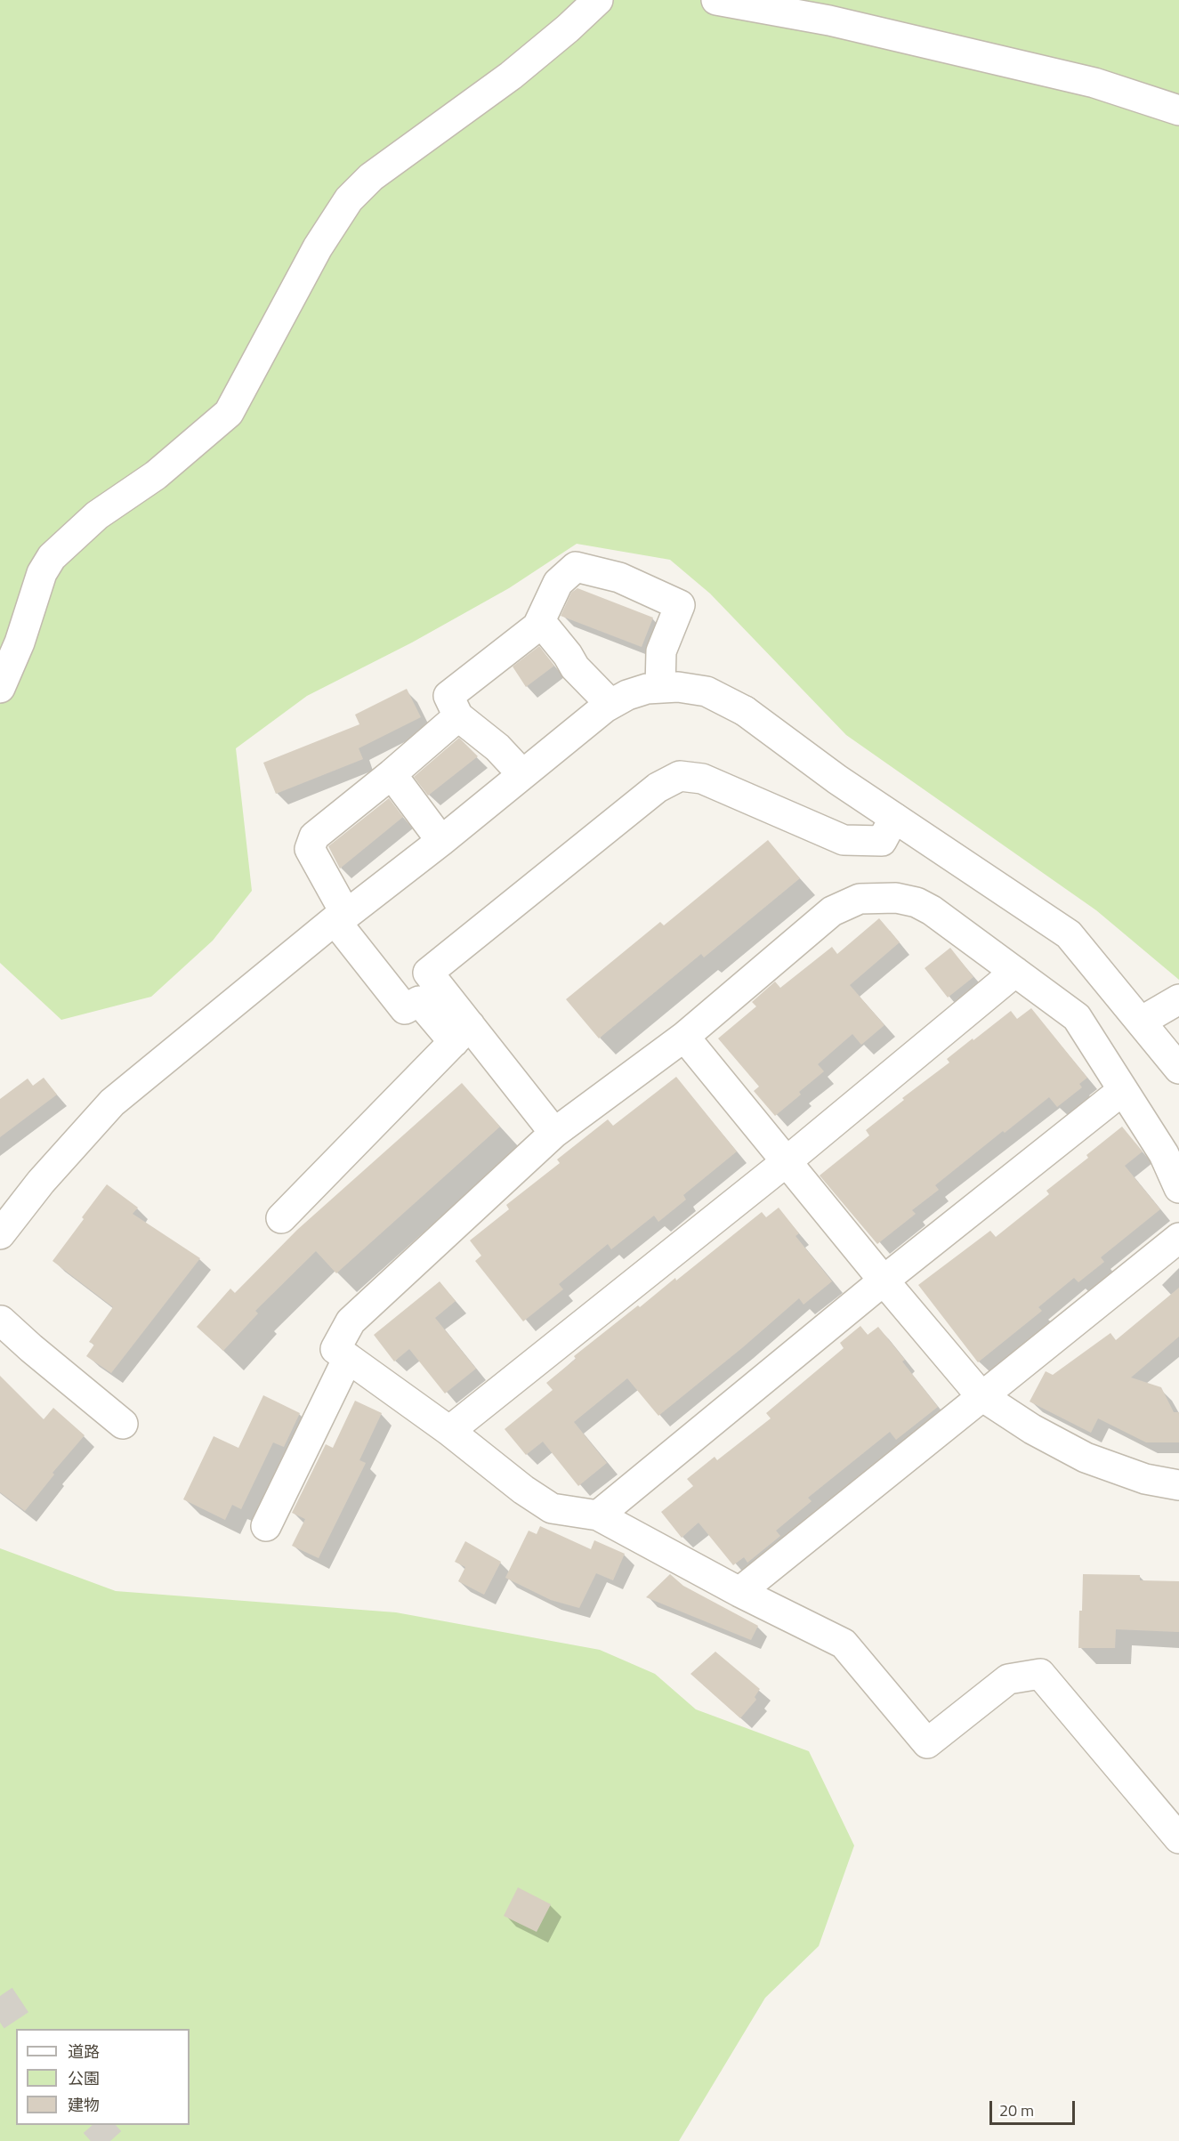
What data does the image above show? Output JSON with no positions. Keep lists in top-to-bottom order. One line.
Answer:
{"legend":["道路","公園","建物"],"scale_bar":"20 m"}
